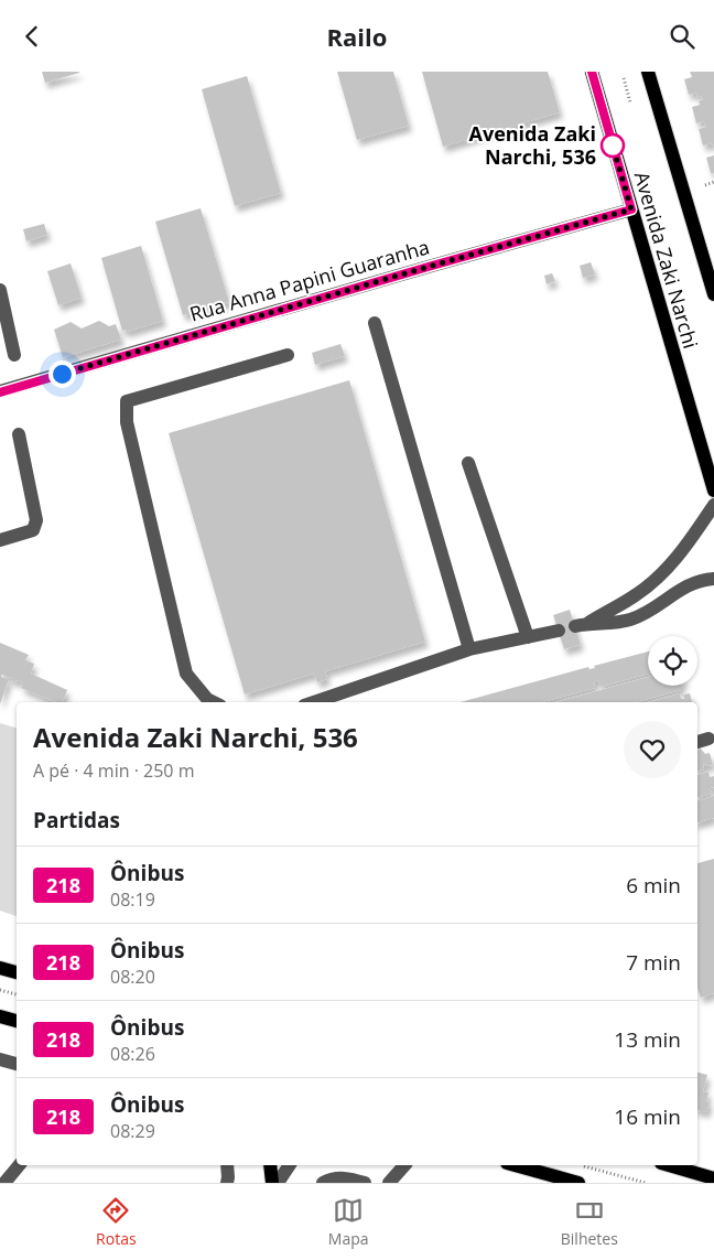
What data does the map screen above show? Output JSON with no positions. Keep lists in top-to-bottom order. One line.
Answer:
{"streets":{"main road":["Avenida Zaki Narchi"],"street":["Rua Anna Papini Guaranha"]},"crossings":[["Avenida Zaki Narchi","Rua Anna Papini Guaranha"]],"places":["Avenida Zaki Narchi, 536"],"lines":["bus line 218"],"page":{"header":"Railo","heading":[["Avenida Zaki Narchi, 536","A pé · 4 min · 250 m"],"Partidas"],"list":[{"mark":"218","name":"Ônibus","note":"08:19","value":"6 min"},{"mark":"218","name":"Ônibus","note":"08:20","value":"7 min"},{"mark":"218","name":"Ônibus","note":"08:26","value":"13 min"},{"mark":"218","name":"Ônibus","note":"08:29","value":"16 min"}],"tabs":["Rotas","Mapa","Bilhetes"]}}
